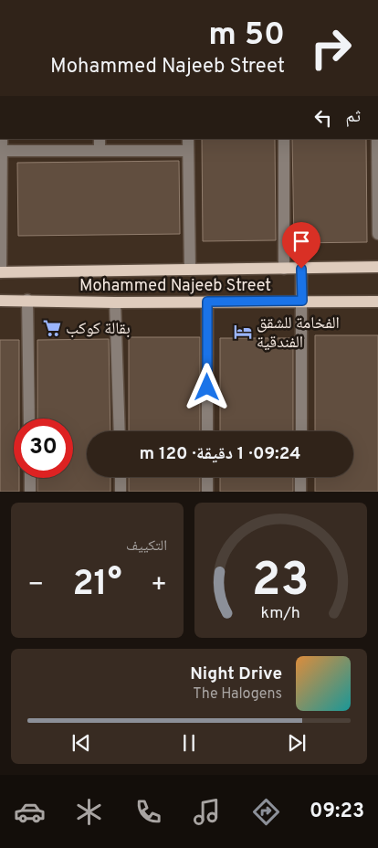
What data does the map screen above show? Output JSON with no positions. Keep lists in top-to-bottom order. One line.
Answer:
{"streets":{"main road":["Mohammed Najeeb Street"]},"places":{"supermarket":["بقالة كوكب"],"hotel":["الفخامة للشقق الفندقية"]},"page":{"turn":["50 m","Mohammed Najeeb Street"],"then":"ثم","limit":"30","trip":"09:24 · 1 دقيقة · 120 m","tile":"التكييف","heat":["−","21°","+"],"song":["Night Drive","The Halogens"],"tabs":"09:23","gauge":["23","km/h"]}}
